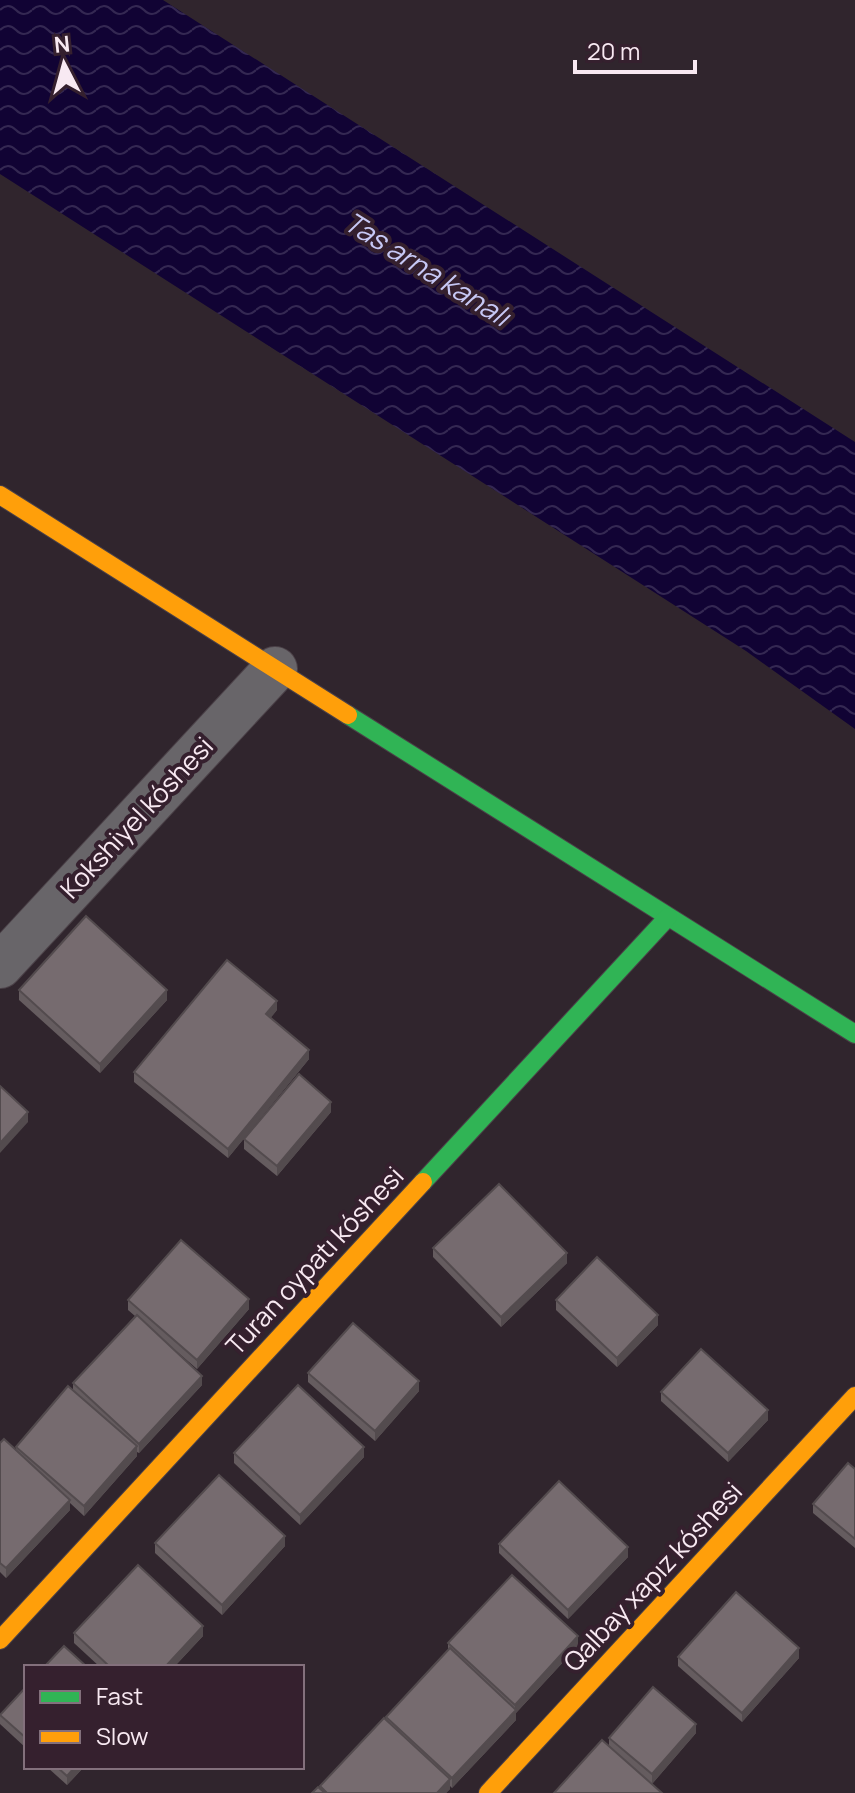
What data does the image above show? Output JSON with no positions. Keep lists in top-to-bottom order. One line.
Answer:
{"streets":{"street":["Kokshiyel kóshesi","Turan oypatı kóshesi","Qalbay xapız kóshesi"]},"water":["Tas arna kanalı"],"legend":["Fast","Slow"],"scale_bar":"20 m","north":"top"}
